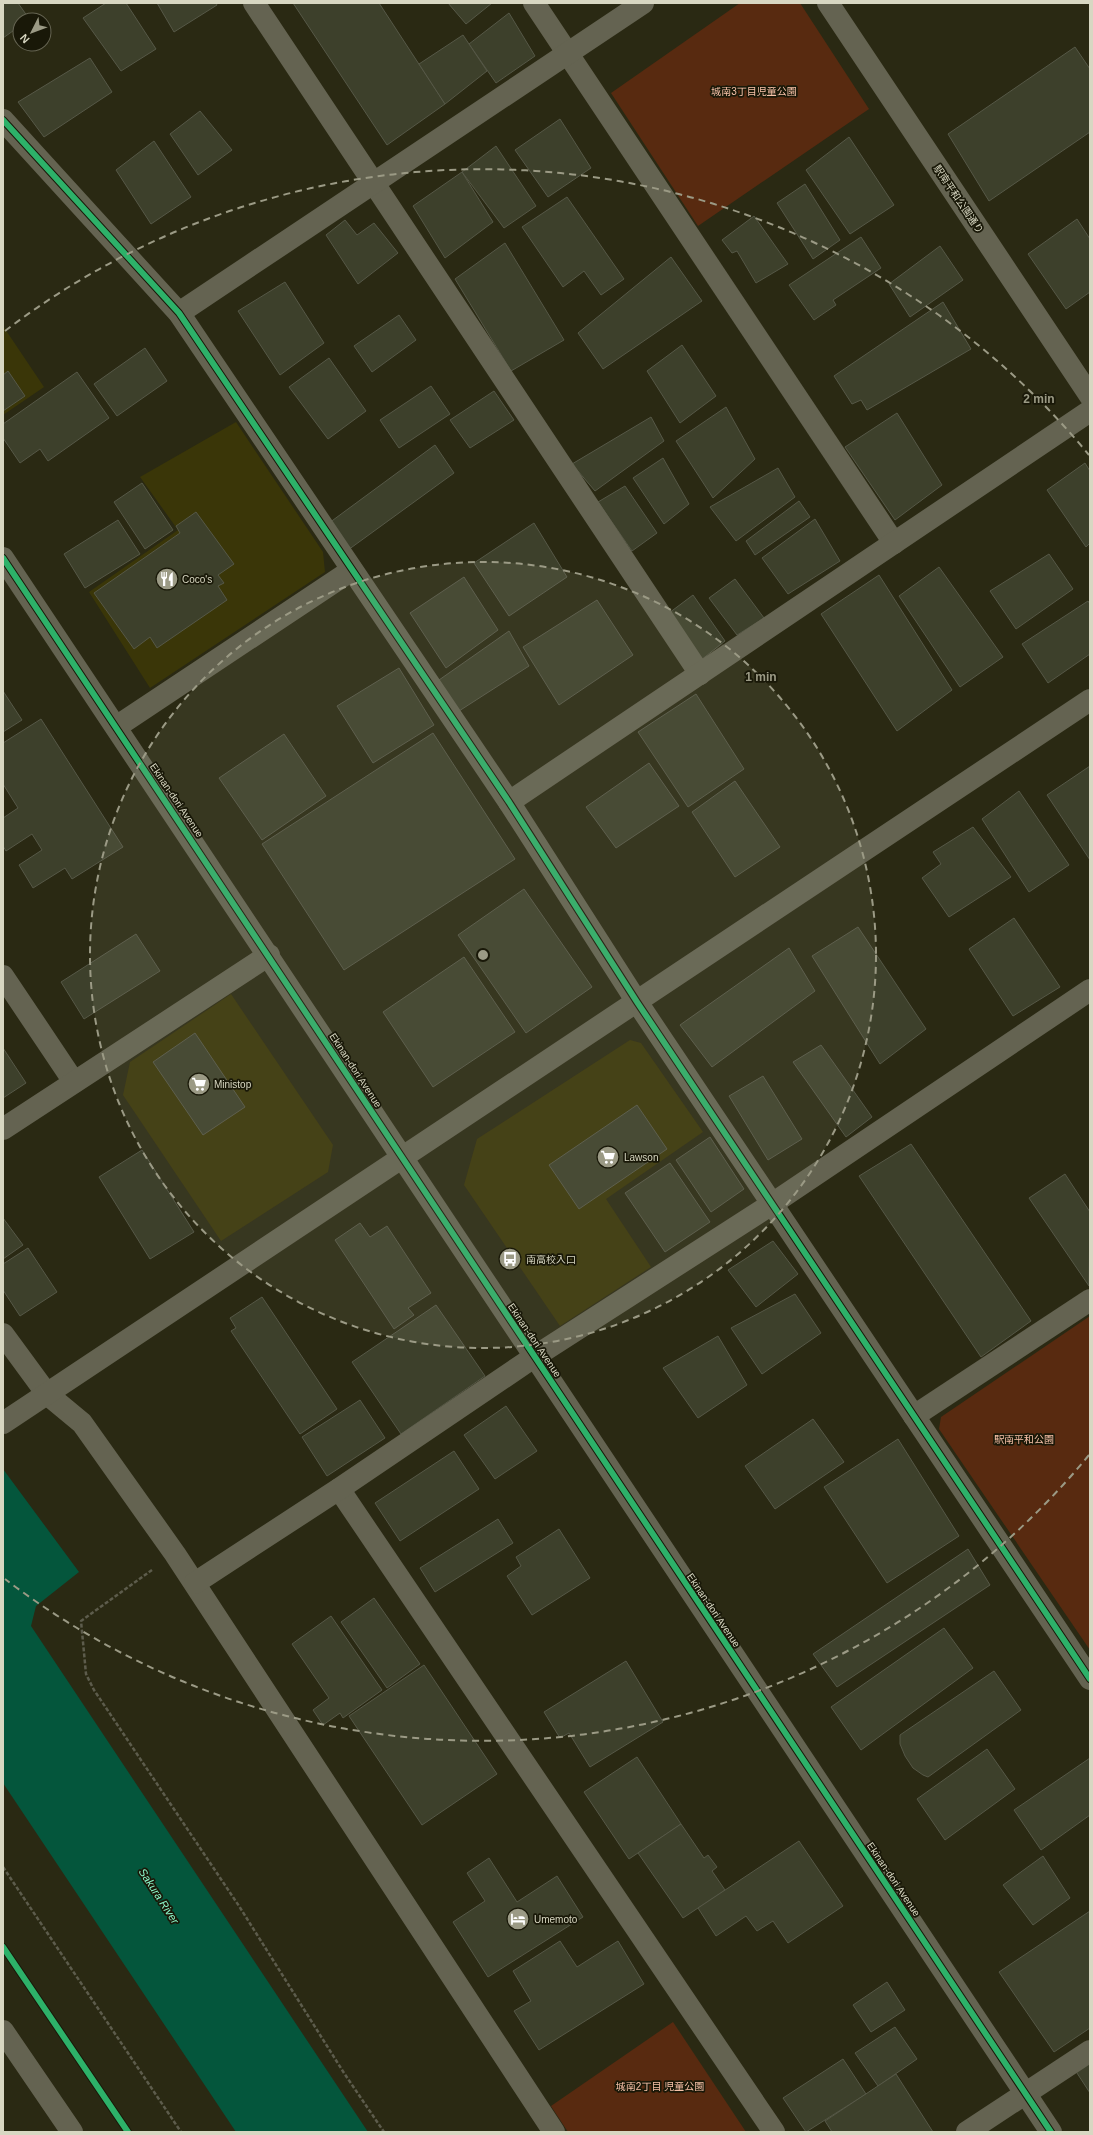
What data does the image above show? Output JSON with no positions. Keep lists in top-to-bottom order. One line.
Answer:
{"streets":{"street":["駅南平和公園通り","Ekinan-dori Avenue"]},"water":["Sakura River"],"parks":["城南3丁目児童公園","駅南平和公園","城南2丁目 児童公園"],"places":{"restaurant":["Coco's"],"supermarket":["Ministop","Lawson"],"bus stop":["南高校入口"],"hotel":["Umemoto"]},"north":"bottom left","rings":["2 min","1 min"]}
